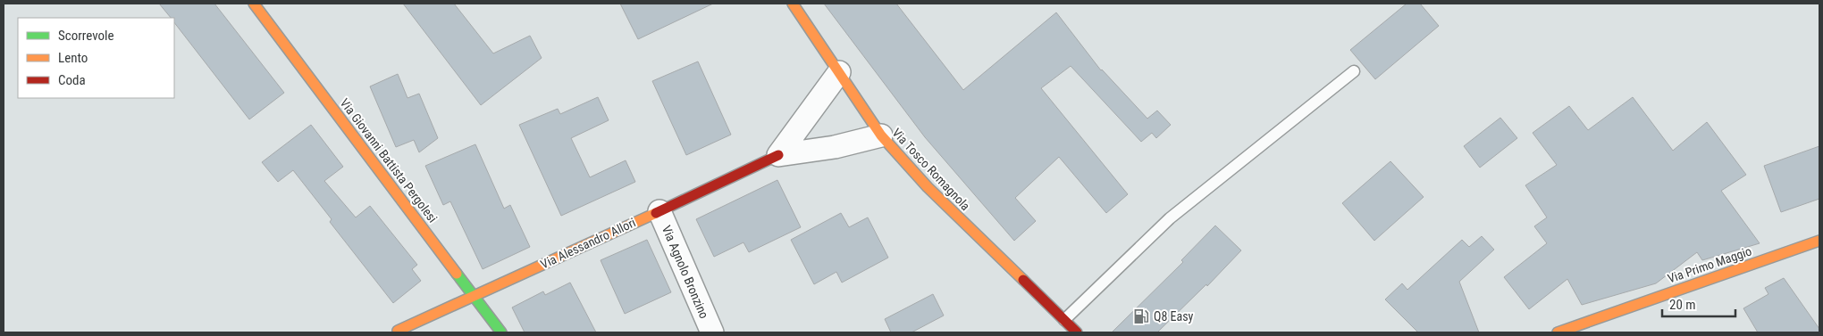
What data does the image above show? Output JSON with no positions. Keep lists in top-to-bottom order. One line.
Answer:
{"streets":{"street":["Via Giovanni Battista Pergolesi","Via Tosco Romagnola","Via Alessandro Allori","Via Primo Maggio","Via Agnolo Bronzino"]},"crossings":[["Via Giovanni Battista Pergolesi","Via Alessandro Allori"],["Via Tosco Romagnola","Via Alessandro Allori"],["Via Alessandro Allori","Via Agnolo Bronzino"]],"places":{"fuel station":["Q8 Easy"]},"legend":["Scorrevole","Lento","Coda"],"scale_bar":"20 m"}
